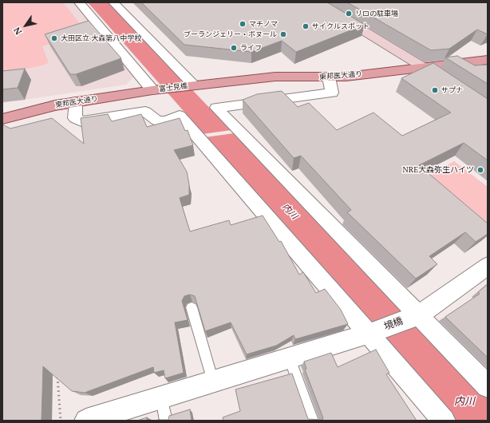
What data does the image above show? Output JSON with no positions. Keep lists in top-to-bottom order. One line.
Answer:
{"streets":{"main road":["東邦医大通り","富士見橋"],"street":["境橋"]},"crossings":[["東邦医大通り","富士見橋"]],"water":["内川"],"places":["リロの駐車場","マチノマ","サイクルスポット","ブーランジェリー・ボヌール","大田区立 大森第八中学校","ライフ","サプナ","NRE大森弥生ハイツ"],"north":"bottom left"}
